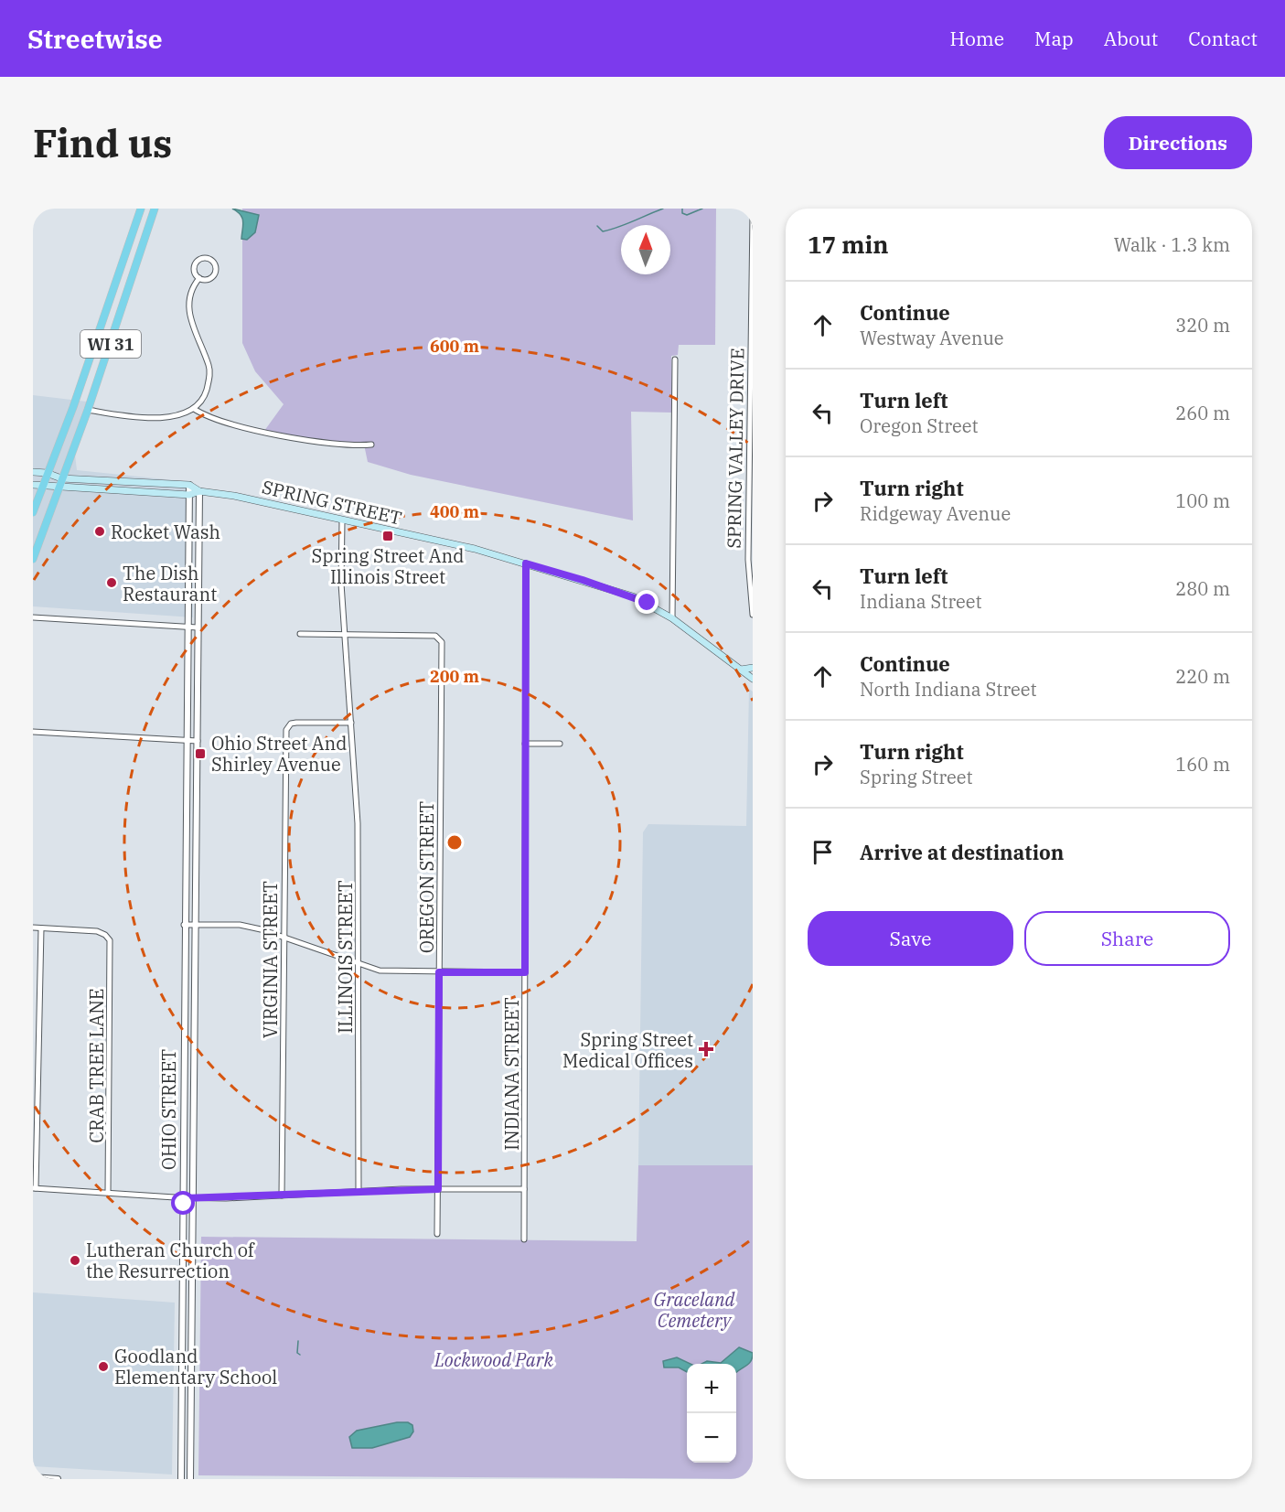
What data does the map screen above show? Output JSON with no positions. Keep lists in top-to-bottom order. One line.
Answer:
{"streets":{"main road":["WI 31","SPRING STREET"],"street":["SPRING VALLEY DRIVE","OREGON STREET","ILLINOIS STREET","VIRGINIA STREET","CRAB TREE LANE","INDIANA STREET","OHIO STREET"]},"crossings":[["WI 31","SPRING STREET"],["SPRING STREET","ILLINOIS STREET"],["SPRING STREET","INDIANA STREET"],["SPRING STREET","OHIO STREET"],["OREGON STREET","ILLINOIS STREET"],["ILLINOIS STREET","VIRGINIA STREET"]],"parks":["Graceland Cemetery","Lockwood Park"],"places":{"other":["Rocket Wash","The Dish Restaurant","Lutheran Church of the Resurrection","Goodland Elementary School"],"transit":["Spring Street And Illinois Street","Ohio Street And Shirley Avenue"],"health":["Spring Street Medical Offices"]},"north":"top","page":{"header":"Streetwise","nav":["Home","Map","About","Contact"],"buttons":["Directions",["Save","Share"]],"title":"Find us","heading":["17 min","Walk · 1.3 km"],"list":[["Continue","Westway Avenue","320 m"],["Turn left","Oregon Street","260 m"],["Turn right","Ridgeway Avenue","100 m"],["Turn left","Indiana Street","280 m"],["Continue","North Indiana Street","220 m"],["Turn right","Spring Street","160 m"],"Arrive at destination"],"map_buttons":["+","−"]},"rings":["600 m","400 m","200 m"]}
